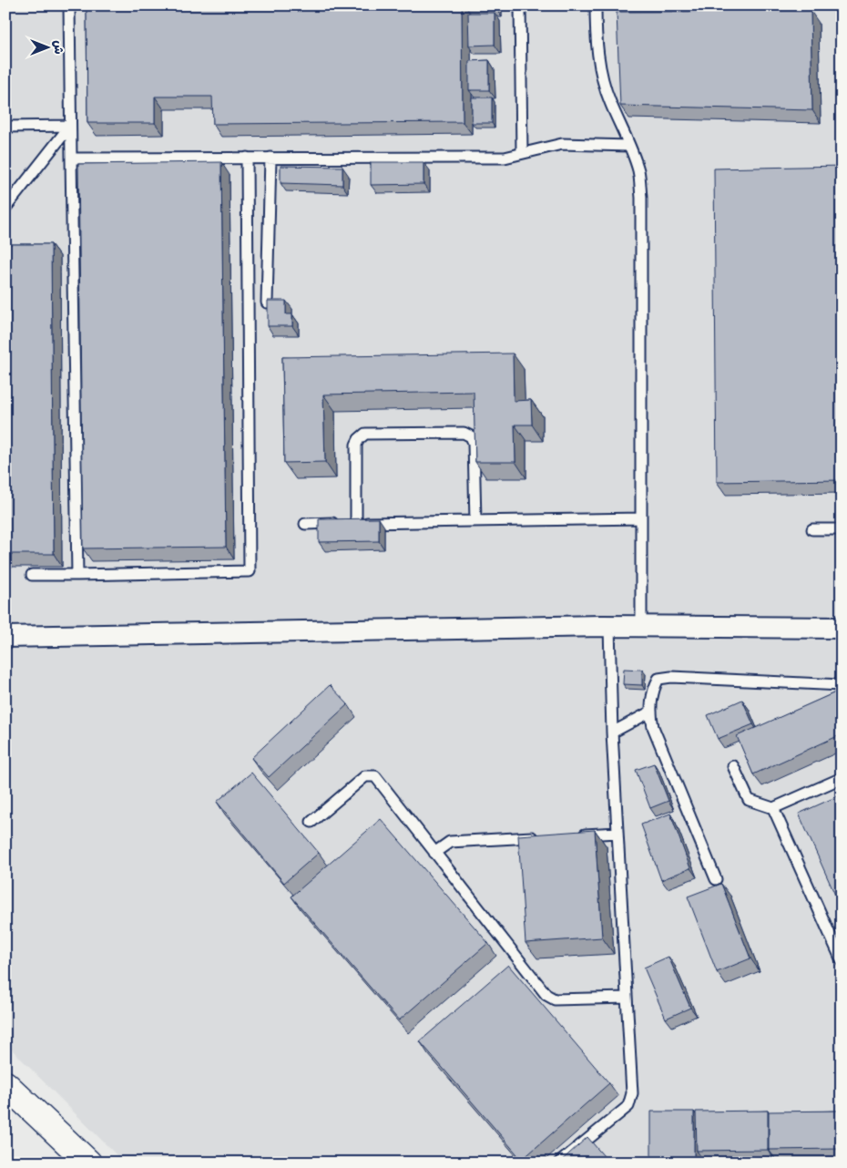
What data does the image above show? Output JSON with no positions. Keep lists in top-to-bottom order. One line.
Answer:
{"north":"right"}
